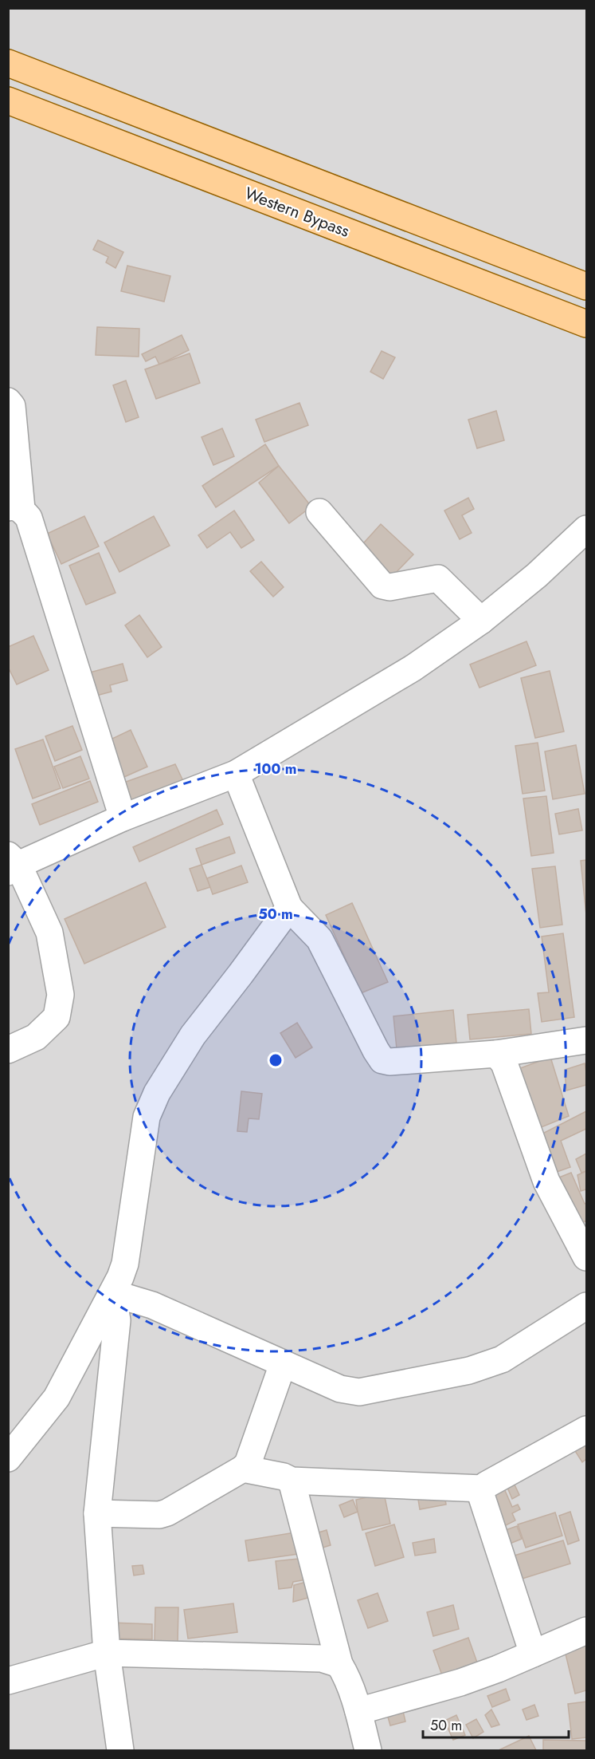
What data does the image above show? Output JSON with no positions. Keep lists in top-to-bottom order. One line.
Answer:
{"streets":{"main road":["Western Bypass"]},"scale_bar":"50 m","rings":["100 m","50 m"]}
